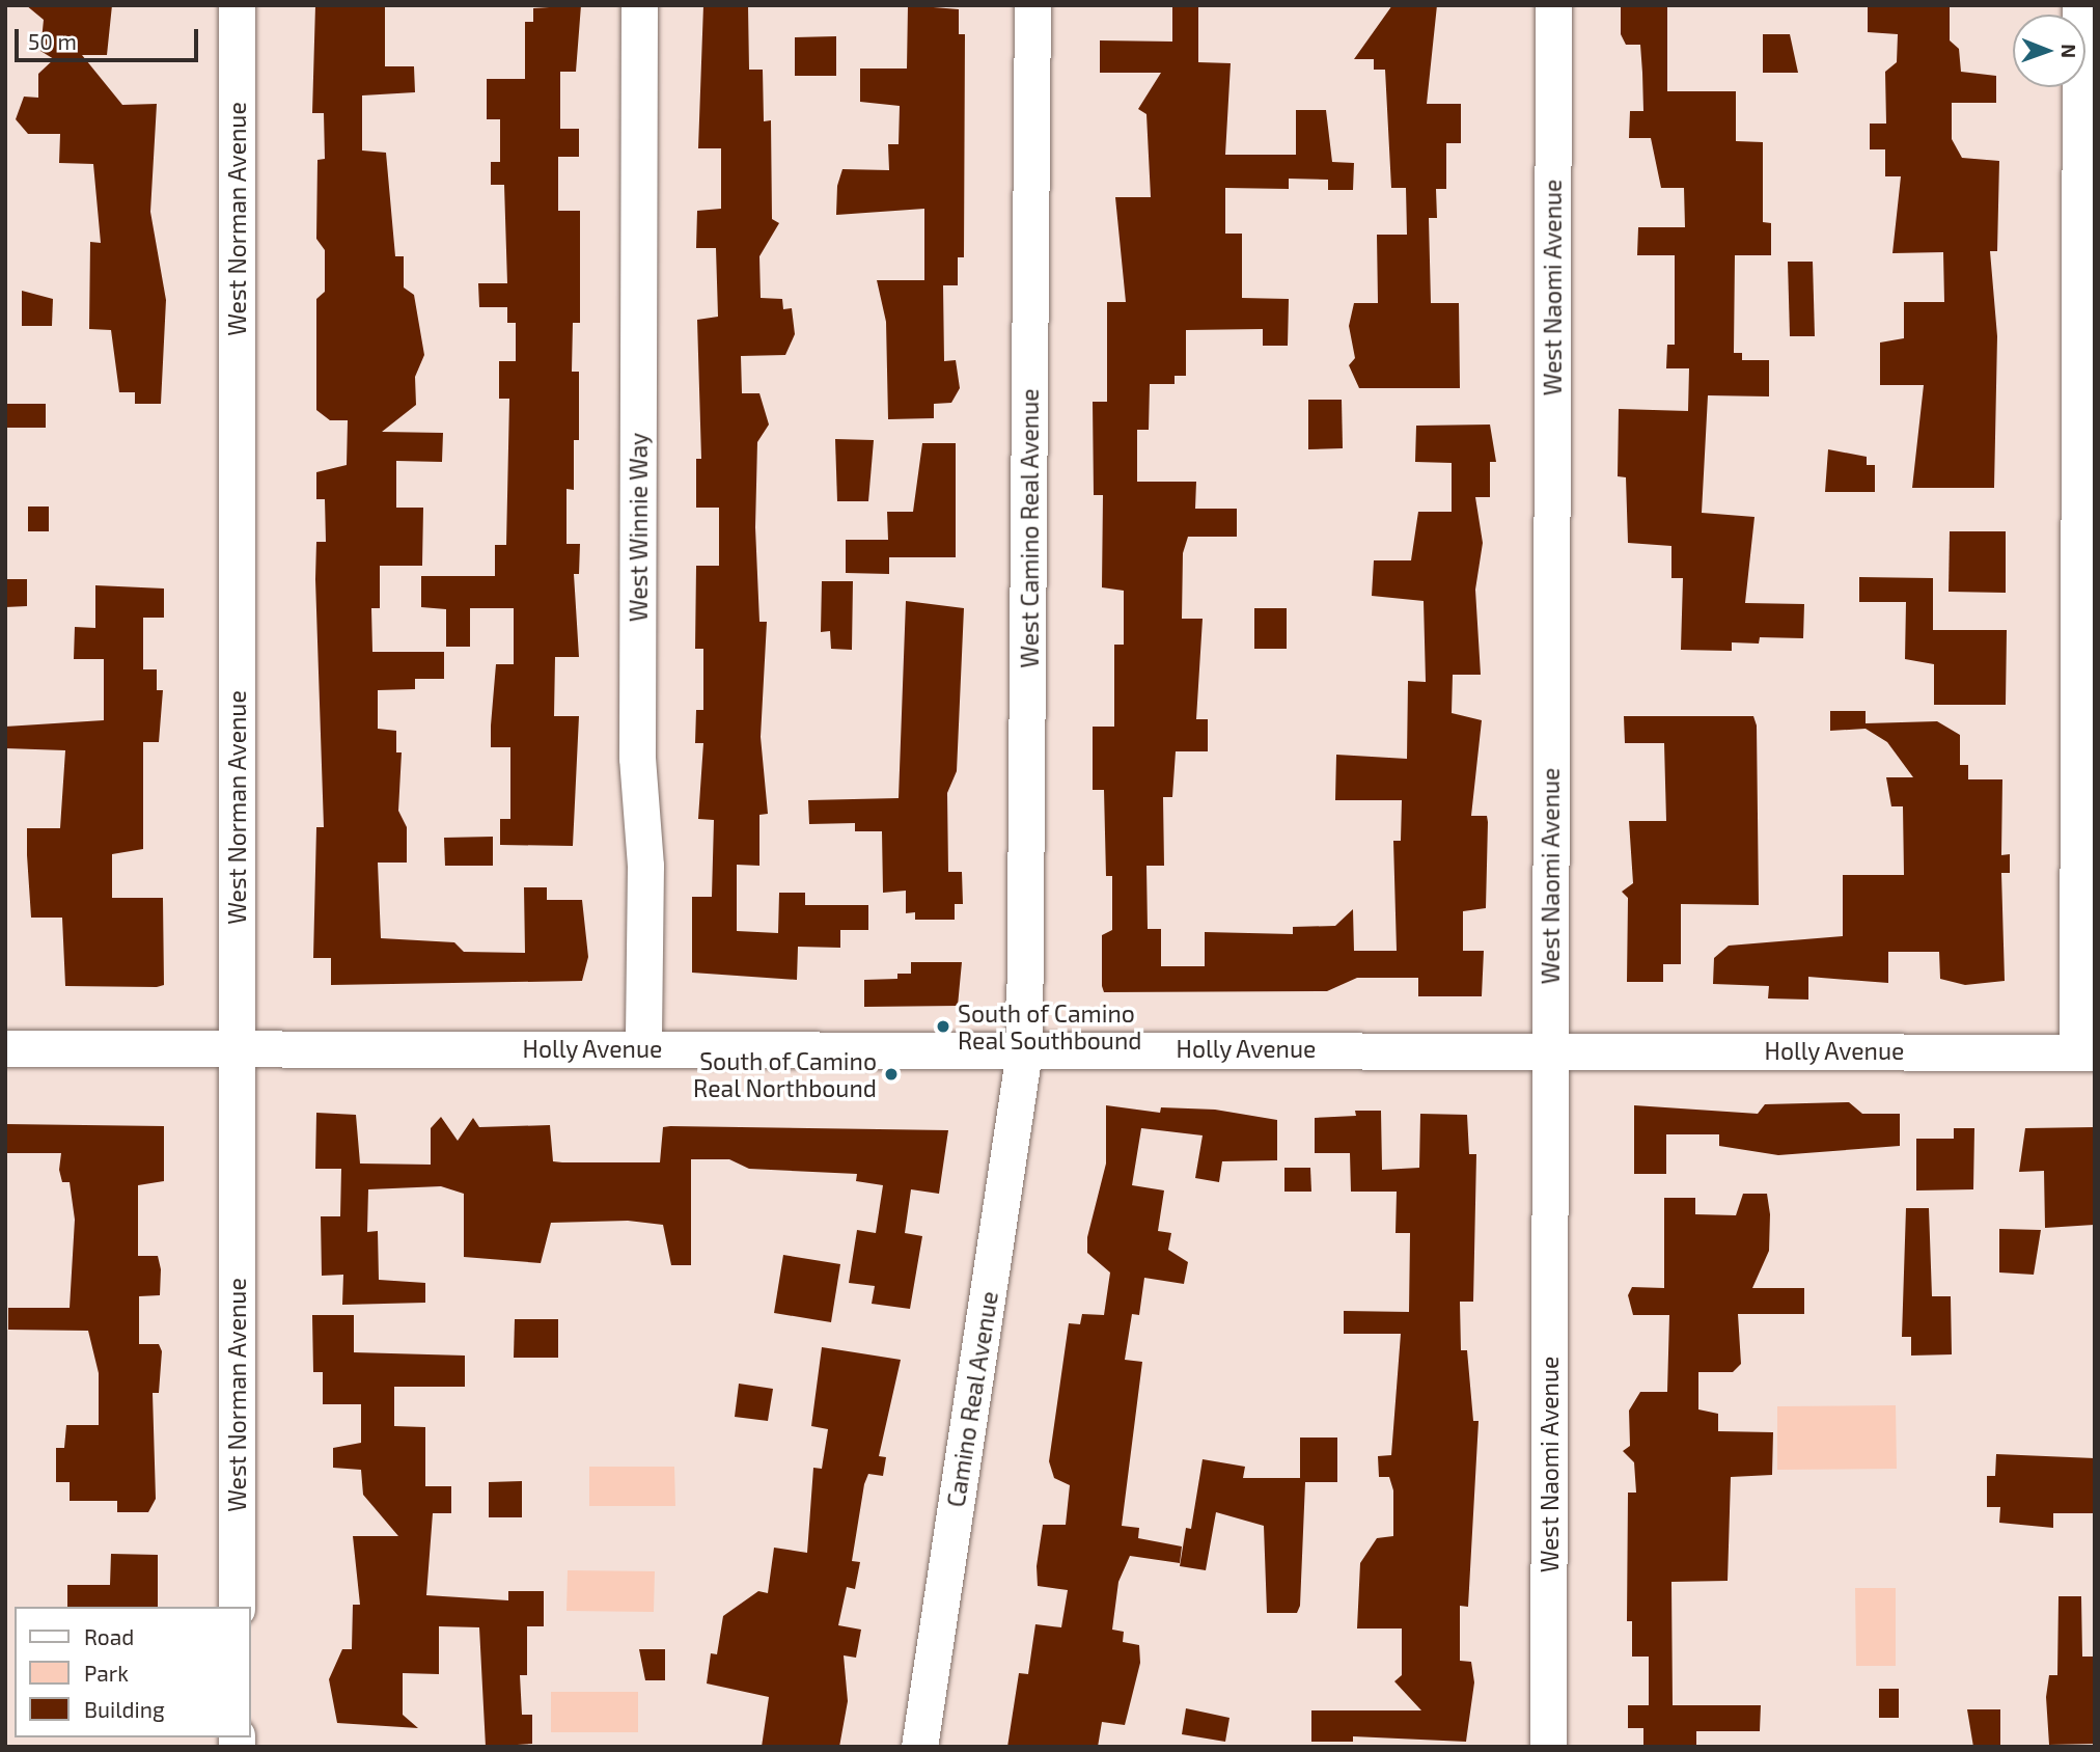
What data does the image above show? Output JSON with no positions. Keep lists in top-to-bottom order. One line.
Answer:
{"streets":{"street":["West Norman Avenue","West Naomi Avenue","West Winnie Way","West Camino Real Avenue","Holly Avenue","Camino Real Avenue"]},"crossings":[["West Norman Avenue","Holly Avenue"],["West Naomi Avenue","Holly Avenue"],["West Winnie Way","Holly Avenue"],["West Camino Real Avenue","Holly Avenue"],["West Camino Real Avenue","Camino Real Avenue"],["Holly Avenue","Camino Real Avenue"]],"places":["South of Camino Real Southbound","South of Camino Real Northbound"],"legend":["Road","Park","Building"],"scale_bar":"50 m","north":"right"}
